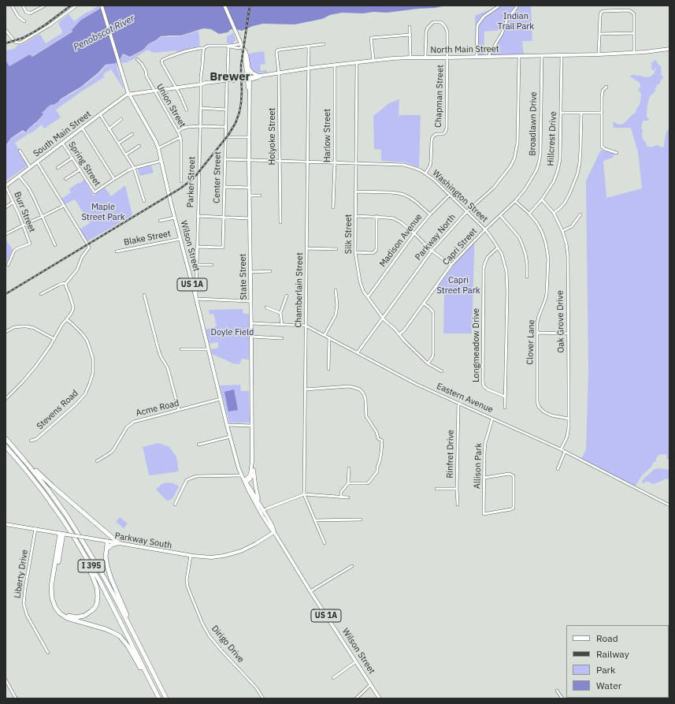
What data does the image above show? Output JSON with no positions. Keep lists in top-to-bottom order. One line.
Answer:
{"streets":{"highway":["I 395"],"main road":["North Main Street","South Main Street","Wilson Street","State Street","US 1A","Parkway South"],"street":["Chapman Street","Union Street","Broadlawn Drive","Harlow Street","Holyoke Street","Hillcrest Drive","Spring Street","Center Street","Parker Street","Washington Street","Burr Street","Silk Street","Parkway North","Blake Street","Madison Avenue","Capri Street","Chamberlain Street","Oak Grove Drive","Clover Lane","Longmeadow Drive","Eastern Avenue","Acme Road","Stevens Road","Rinfret Drive","Allison Park","Liberty Drive","Dirigo Drive"]},"crossings":[["North Main Street","Chapman Street"],["North Main Street","Union Street"],["North Main Street","Broadlawn Drive"],["North Main Street","South Main Street"],["North Main Street","Harlow Street"],["North Main Street","Holyoke Street"],["North Main Street","Hillcrest Drive"],["North Main Street","Center Street"],["North Main Street","Parker Street"],["North Main Street","Silk Street"],["North Main Street","Parkway North"],["North Main Street","Wilson Street"],["North Main Street","State Street"],["North Main Street","Chamberlain Street"],["Chapman Street","Washington Street"],["Broadlawn Drive","Washington Street"],["Broadlawn Drive","Capri Street"],["Broadlawn Drive","Clover Lane"],["South Main Street","Spring Street"],["South Main Street","Burr Street"],["South Main Street","Wilson Street"],["Harlow Street","Washington Street"],["Holyoke Street","Washington Street"],["Holyoke Street","Chamberlain Street"],["Hillcrest Drive","Oak Grove Drive"],["Hillcrest Drive","Clover Lane"],["Center Street","Parker Street"],["Center Street","Washington Street"],["Parker Street","Wilson Street"],["Washington Street","Silk Street"],["Washington Street","Parkway North"],["Washington Street","Madison Avenue"],["Washington Street","Capri Street"],["Washington Street","State Street"],["Washington Street","Chamberlain Street"],["Washington Street","Longmeadow Drive"],["Silk Street","Parkway North"],["Silk Street","Madison Avenue"],["Silk Street","Capri Street"],["Parkway North","Eastern Avenue"],["Blake Street","Wilson Street"],["Wilson Street","State Street"],["Wilson Street","Acme Road"],["Wilson Street","Parkway South"],["State Street","Eastern Avenue"],["Chamberlain Street","Eastern Avenue"],["Oak Grove Drive","Clover Lane"],["Oak Grove Drive","Eastern Avenue"],["Eastern Avenue","Rinfret Drive"],["Eastern Avenue","Allison Park"],["Parkway South","Liberty Drive"],["Parkway South","Dirigo Drive"]],"districts":["Brewer"],"water":["Penobscot River"],"parks":["Indian Trail Park","Maple Street Park","Capri Street Park","Doyle Field"],"legend":["Road","Railway","Park","Water"]}
